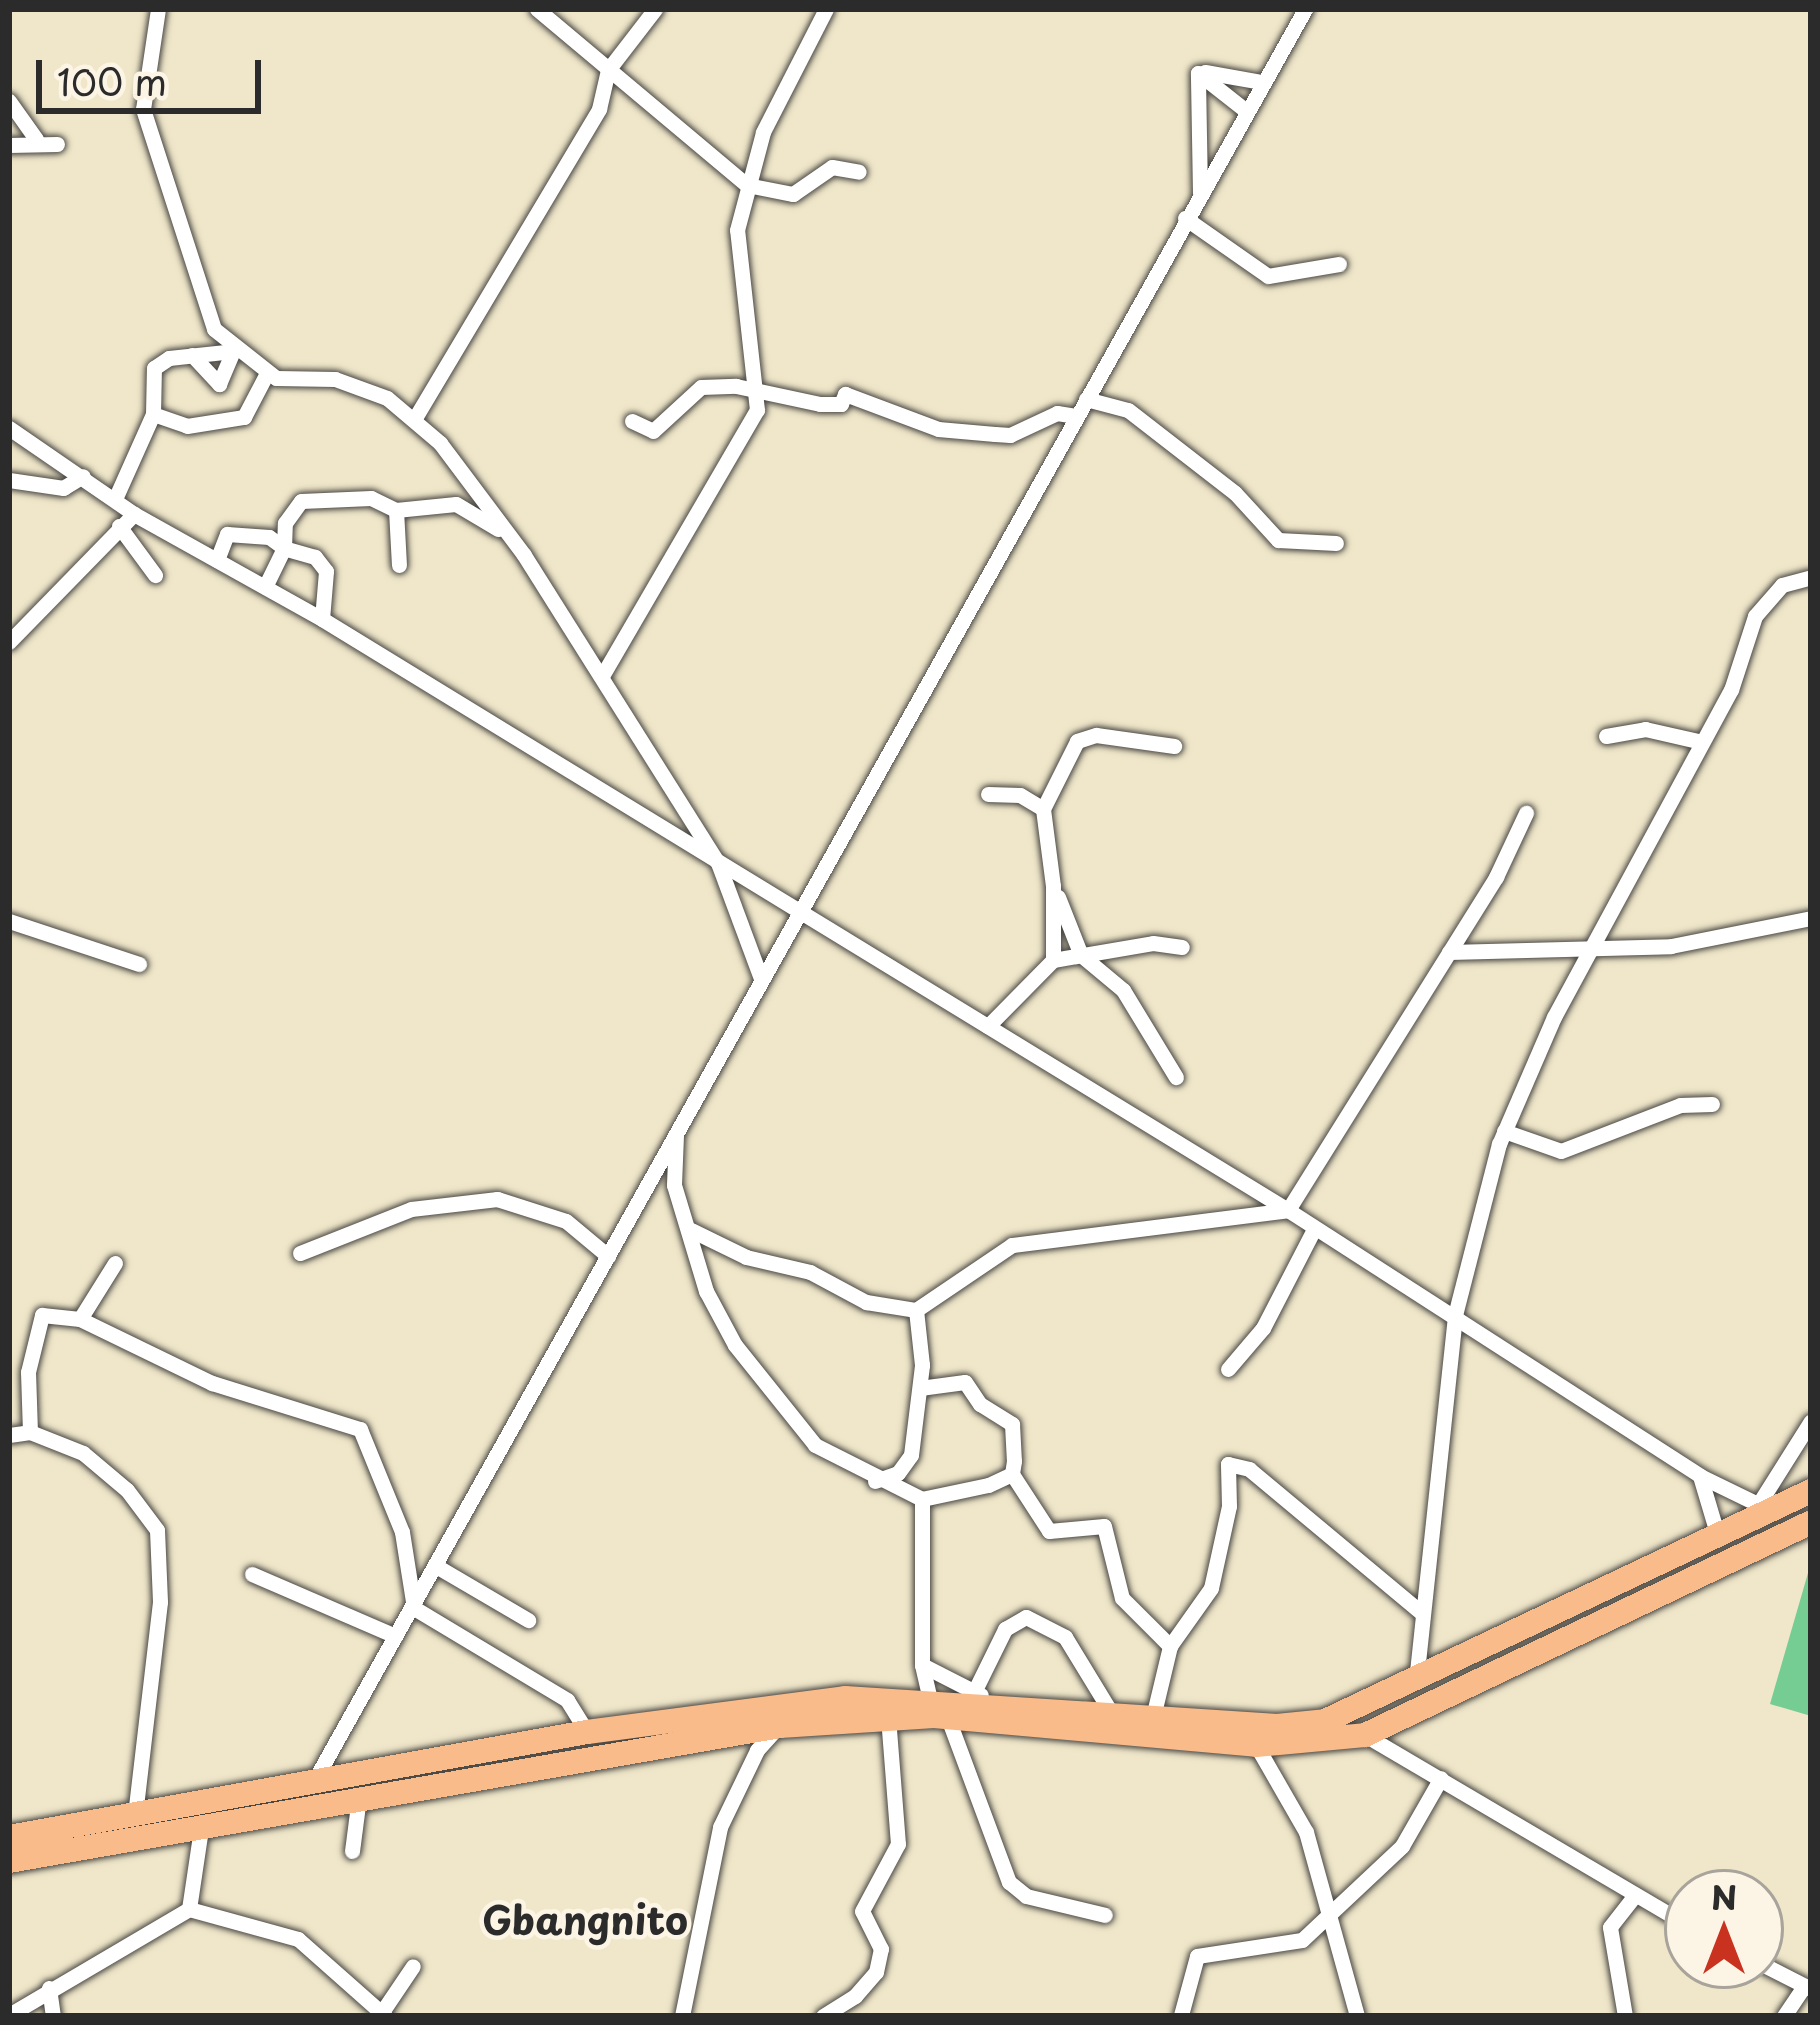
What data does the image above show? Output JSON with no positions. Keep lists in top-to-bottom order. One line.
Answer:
{"districts":["Gbangnito"],"scale_bar":"100 m","north":"top"}
